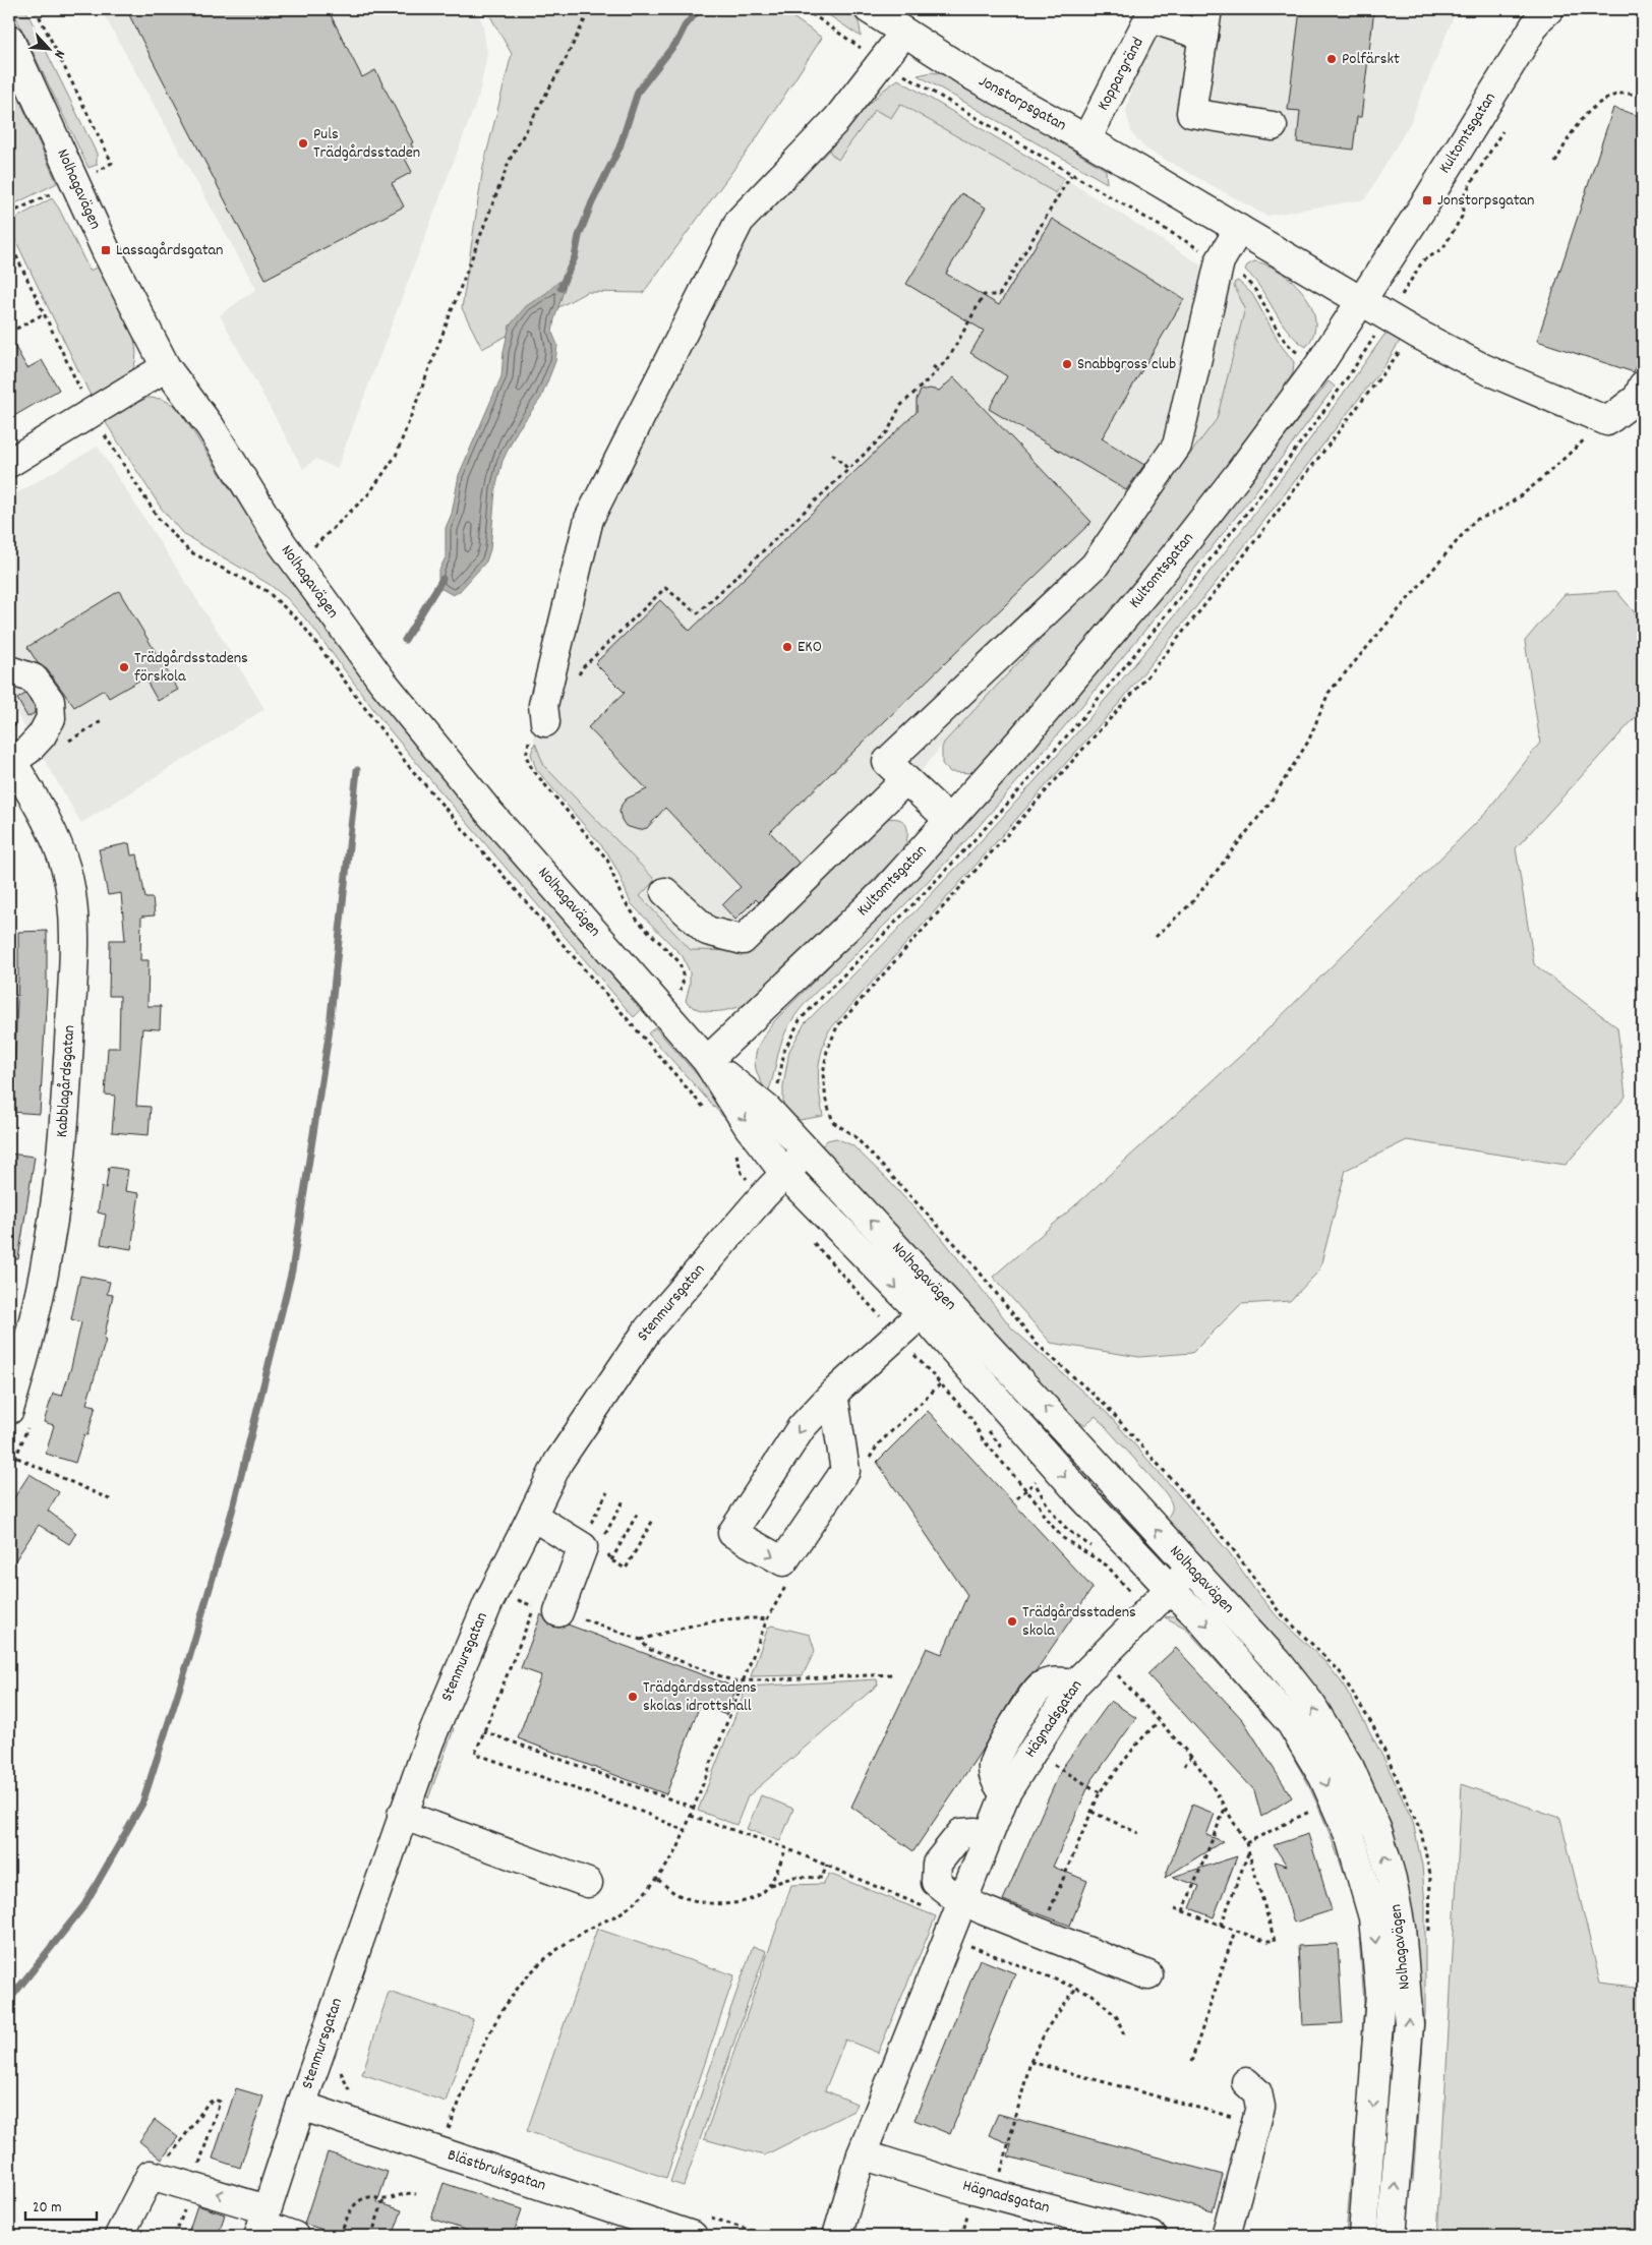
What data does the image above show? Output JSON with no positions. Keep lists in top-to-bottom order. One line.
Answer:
{"streets":{"street":["Koppargränd","Jonstorpsgatan","Kultomtsgatan","Nolhagavägen","Kabblagårdsgatan","Stenmursgatan","Hägnadsgatan","Blästbruksgatan"]},"crossings":[["Koppargränd","Jonstorpsgatan"],["Jonstorpsgatan","Kultomtsgatan"],["Kultomtsgatan","Nolhagavägen"],["Nolhagavägen","Stenmursgatan"],["Nolhagavägen","Hägnadsgatan"],["Stenmursgatan","Blästbruksgatan"]],"places":{"other":["Polfärskt","Puls Trädgårdsstaden","Snabbgross club","EKO","Trädgårdsstadens förskola","Trädgårdsstadens skola","Trädgårdsstadens skolas idrottshall"],"transit":["Jonstorpsgatan","Lassagårdsgatan"]},"scale_bar":"20 m","north":"bottom right"}
